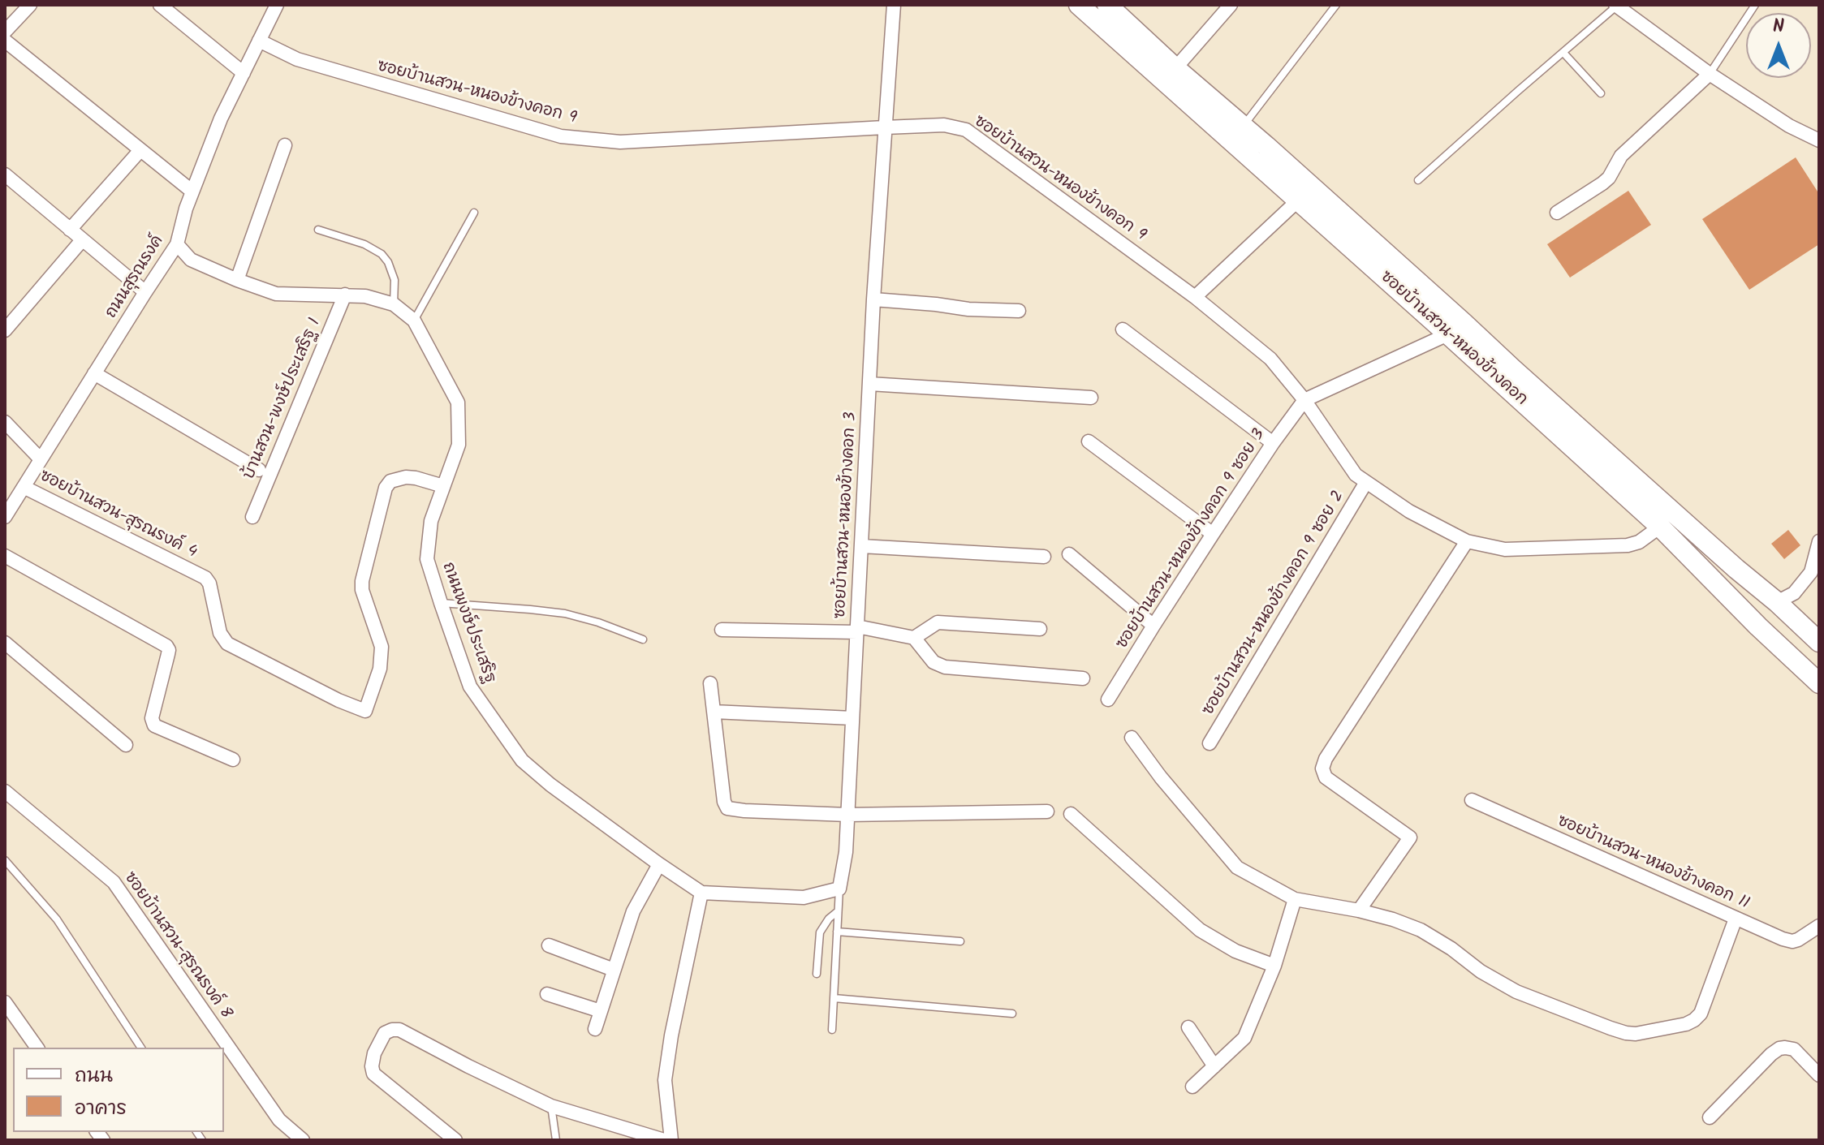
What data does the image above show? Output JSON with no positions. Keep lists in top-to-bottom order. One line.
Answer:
{"streets":{"main road":["ซอยบ้านสวน-หนองข้างคอก"],"street":["ซอยบ้านสวน-หนองข้างคอก 9","ถนนสุรณรงค์","บ้านสวน-พงษ์ประเสริฐ 1","ซอยบ้านสวน-สุรณรงค์ 4","ซอยบ้านสวน-หนองข้างคอก 3","ซอยบ้านสวน-หนองข้างคอก 9 ซอย 3","ซอยบ้านสวน-หนองข้างคอก 9 ซอย 2","ถนนพงษ์ประเสริฐ","ซอยบ้านสวน-หนองข้างคอก 11","ซอยบ้านสวน-สุรณรงค์ 8"]},"crossings":[["ซอยบ้านสวน-หนองข้างคอก 9","ถนนสุรณรงค์"],["ซอยบ้านสวน-หนองข้างคอก 9","ซอยบ้านสวน-หนองข้างคอก"],["ซอยบ้านสวน-หนองข้างคอก 9","ซอยบ้านสวน-หนองข้างคอก 3"],["ซอยบ้านสวน-หนองข้างคอก 9","ซอยบ้านสวน-หนองข้างคอก 9 ซอย 3"],["ซอยบ้านสวน-หนองข้างคอก 9","ซอยบ้านสวน-หนองข้างคอก 9 ซอย 2"],["ถนนสุรณรงค์","ซอยบ้านสวน-สุรณรงค์ 4"],["ถนนสุรณรงค์","ถนนพงษ์ประเสริฐ"],["บ้านสวน-พงษ์ประเสริฐ 1","ถนนพงษ์ประเสริฐ"],["ซอยบ้านสวน-สุรณรงค์ 4","ถนนพงษ์ประเสริฐ"]],"legend":["ถนน","อาคาร"],"north":"top"}
